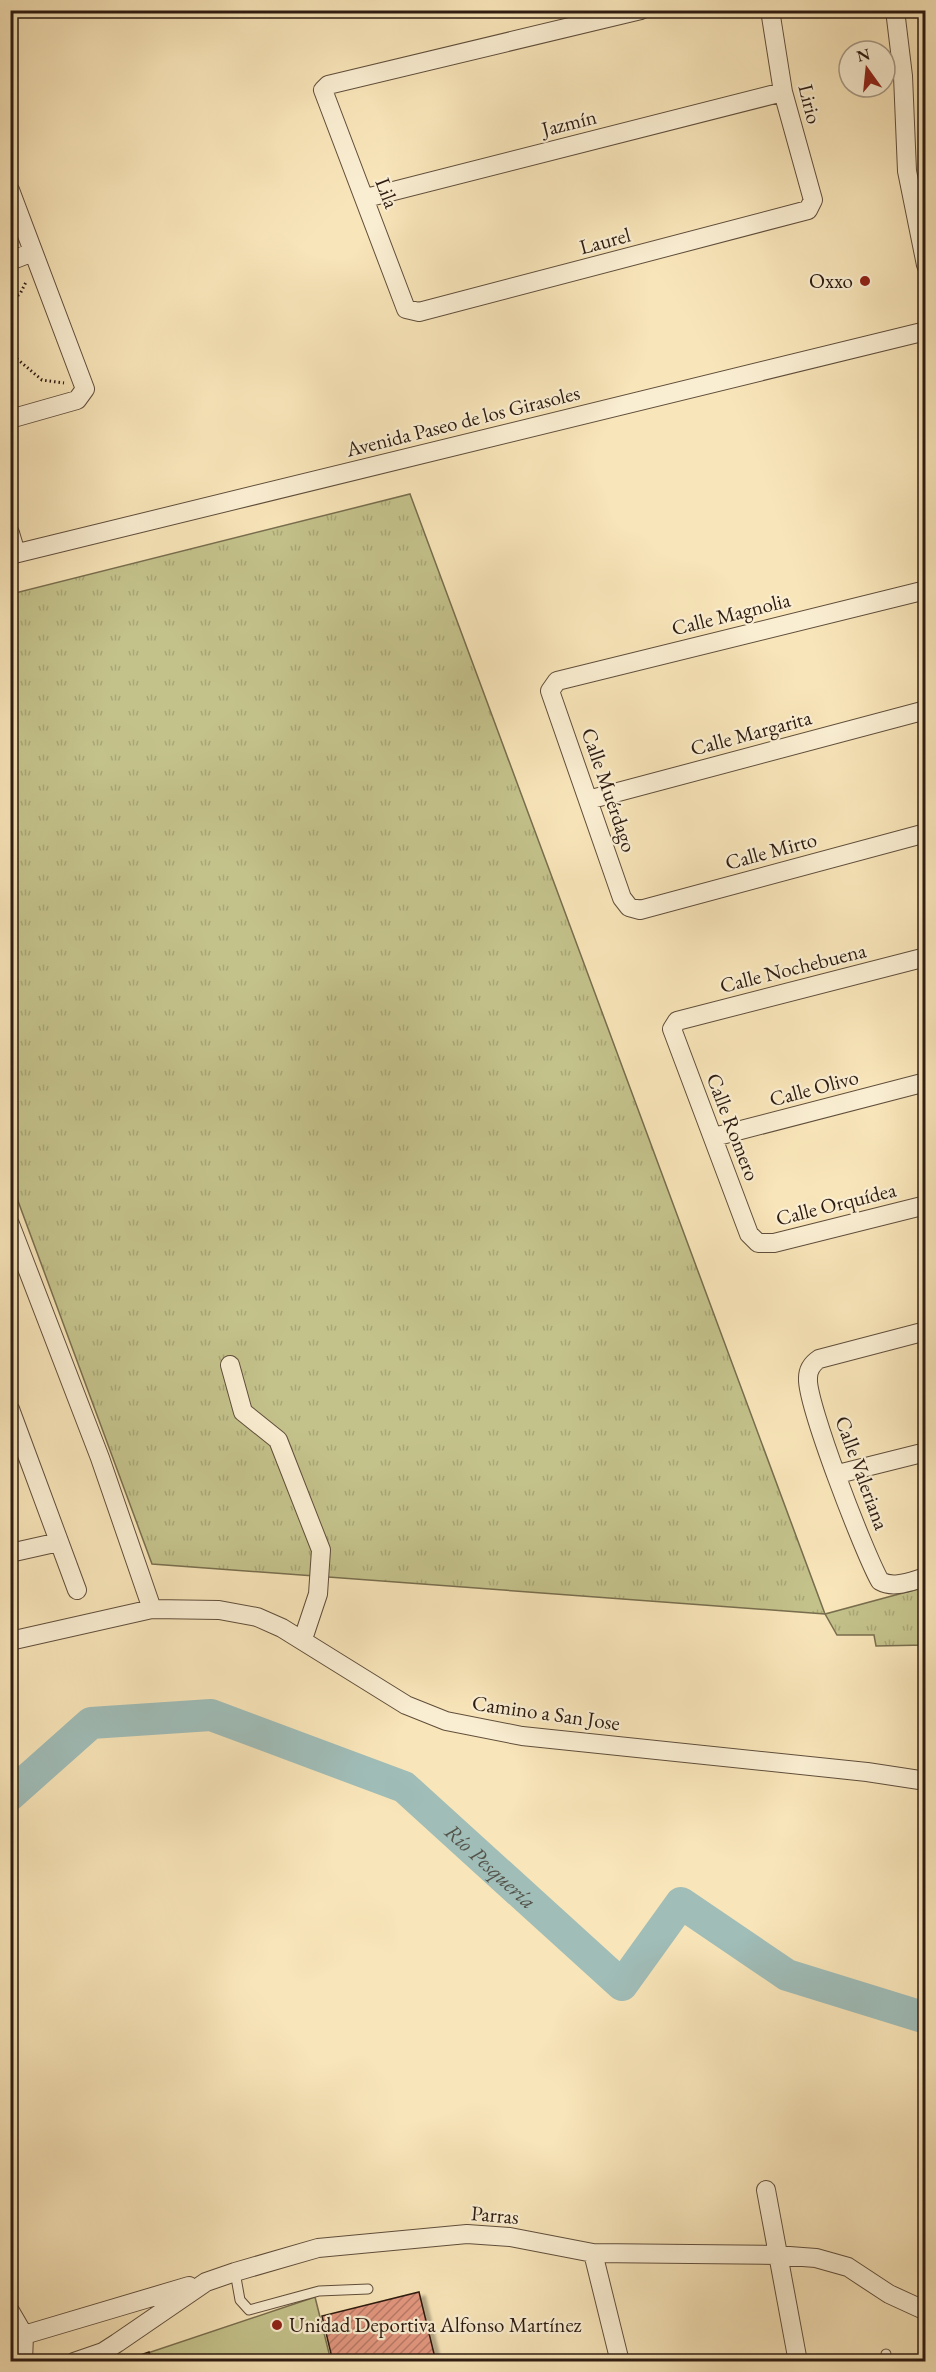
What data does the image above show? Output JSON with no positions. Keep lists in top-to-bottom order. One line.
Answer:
{"streets":{"street":["Lirio","Jazmín","Lila","Laurel","Avenida Paseo de los Girasoles","Calle Magnolia","Calle Margarita","Calle Muérdago","Calle Mirto","Calle Nochebuena","Calle Olivo","Calle Romero","Calle Orquídea","Calle Valeriana","Camino a San Jose","Parras"]},"crossings":[["Lirio","Jazmín"],["Lirio","Laurel"],["Jazmín","Lila"],["Lila","Laurel"],["Calle Magnolia","Calle Muérdago"],["Calle Margarita","Calle Muérdago"],["Calle Muérdago","Calle Mirto"],["Calle Nochebuena","Calle Romero"],["Calle Olivo","Calle Romero"],["Calle Romero","Calle Orquídea"]],"water":["Río Pesquería"],"places":["Oxxo","Unidad Deportiva Alfonso Martínez"],"north":"top"}
